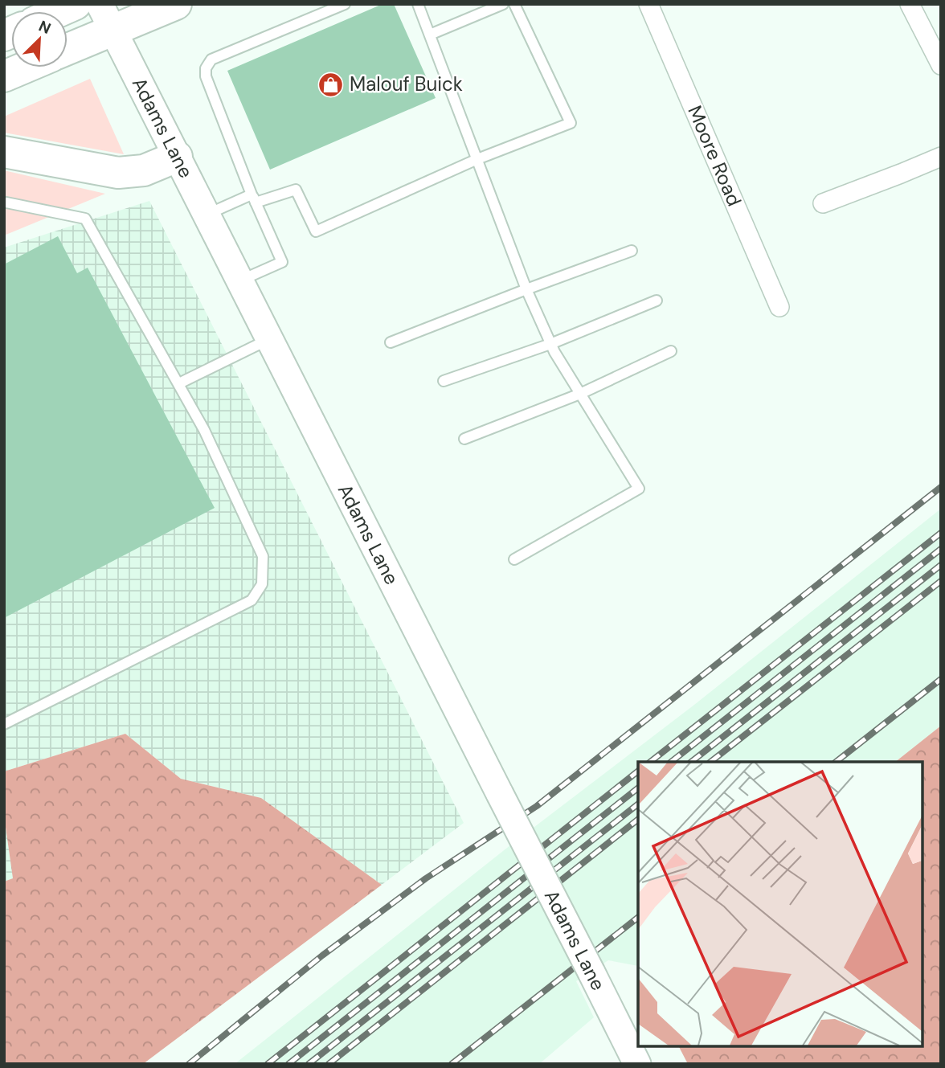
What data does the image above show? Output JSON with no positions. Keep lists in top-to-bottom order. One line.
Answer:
{"streets":{"street":["Adams Lane","Moore Road"]},"places":{"shop":["Malouf Buick"]},"north":"top right"}
